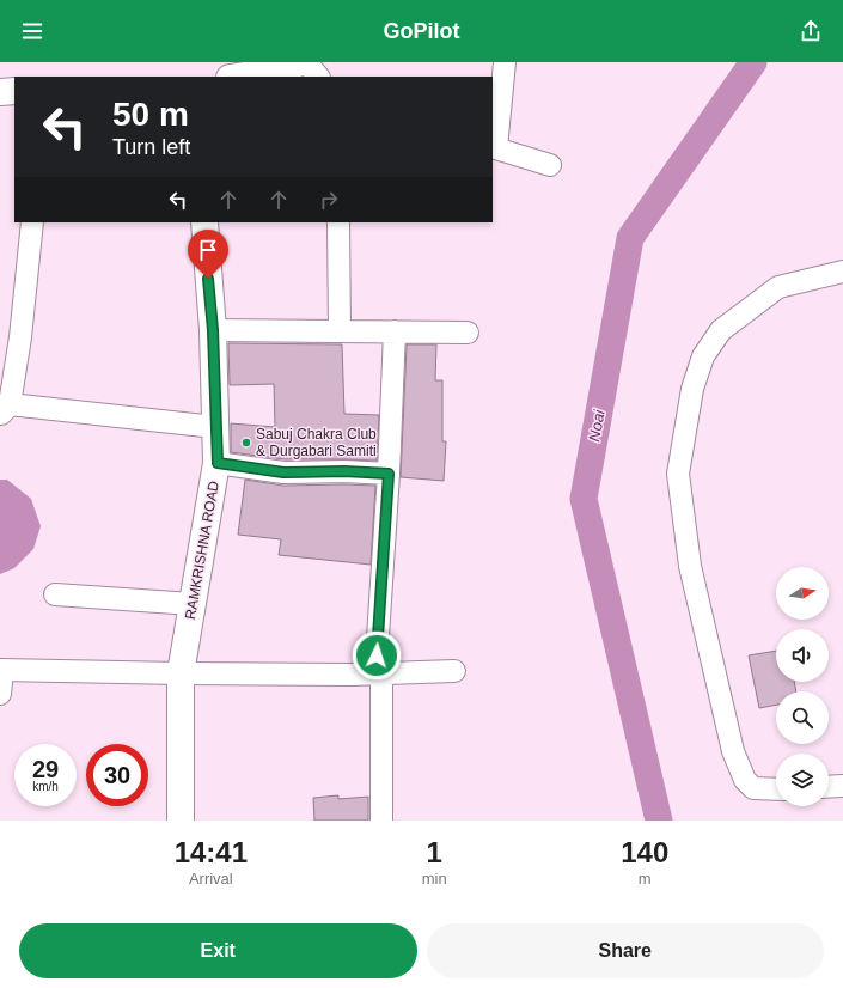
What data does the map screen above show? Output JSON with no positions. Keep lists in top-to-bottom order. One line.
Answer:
{"streets":{"street":["RAMKRISHNA ROAD"]},"water":["Noai"],"places":["Sabuj Chakra Club & Durgabari Samiti"],"north":"right","page":{"header":"GoPilot","turn":["50 m","Turn left"],"speed":"29 km/h","limit":"30","eta":["14:41","Arrival","1","min","140","m"],"buttons":["Exit","Share"]}}
